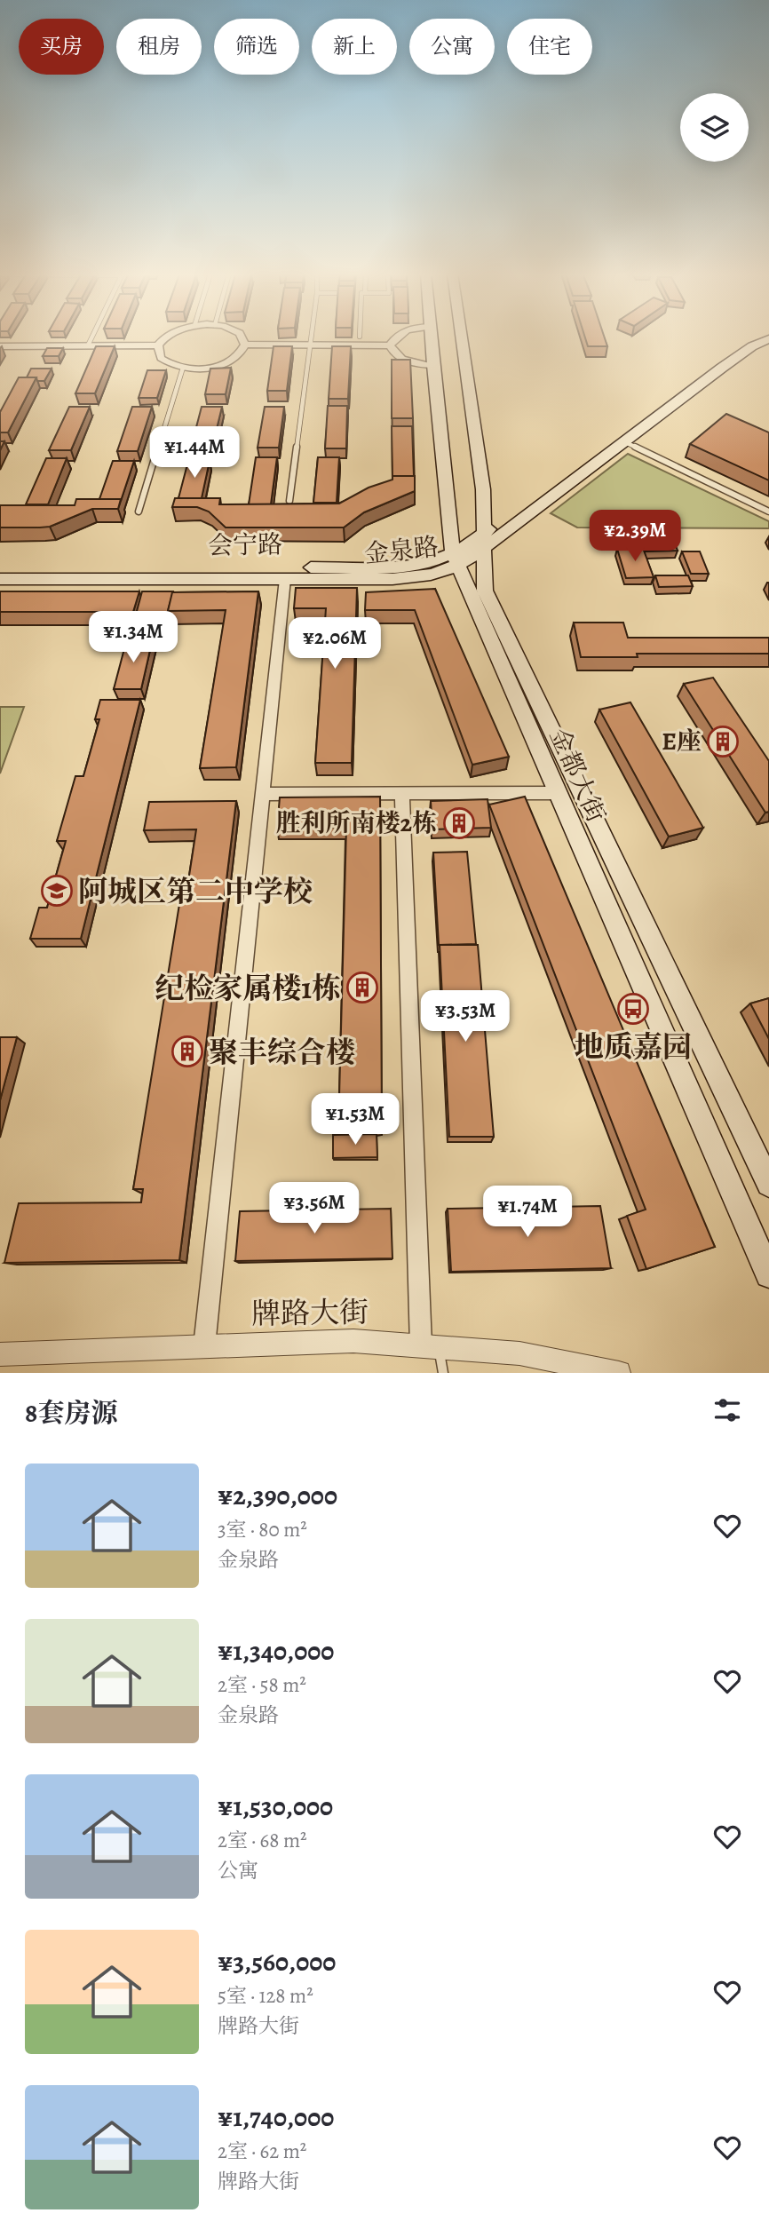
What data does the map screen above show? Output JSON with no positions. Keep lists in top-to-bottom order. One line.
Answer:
{"streets":{"main road":["会宁路","金泉路","金都大街"],"street":["牌路大街"]},"crossings":[["会宁路","金泉路"],["会宁路","金都大街"],["金泉路","金都大街"]],"places":{"building":["E座","胜利所南楼2栋","纪检家属楼1栋","聚丰综合楼"],"school or university":["阿城区第二中学校"],"bus stop":["地质嘉园"]},"page":{"chip":["买房","租房","筛选","新上","公寓","住宅"],"price":["¥1.44M","¥2.39M","¥1.34M","¥2.06M","¥3.53M","¥1.53M","¥3.56M","¥1.74M"],"heading":"8套房源","list":[{"name":"¥2,390,000","note":"3室 · 80 m² · 金泉路"},{"name":"¥1,340,000","note":"2室 · 58 m² · 金泉路"},{"name":"¥1,530,000","note":"2室 · 68 m² · 公寓"},{"name":"¥3,560,000","note":"5室 · 128 m² · 牌路大街"},{"name":"¥1,740,000","note":"2室 · 62 m² · 牌路大街"}]}}
